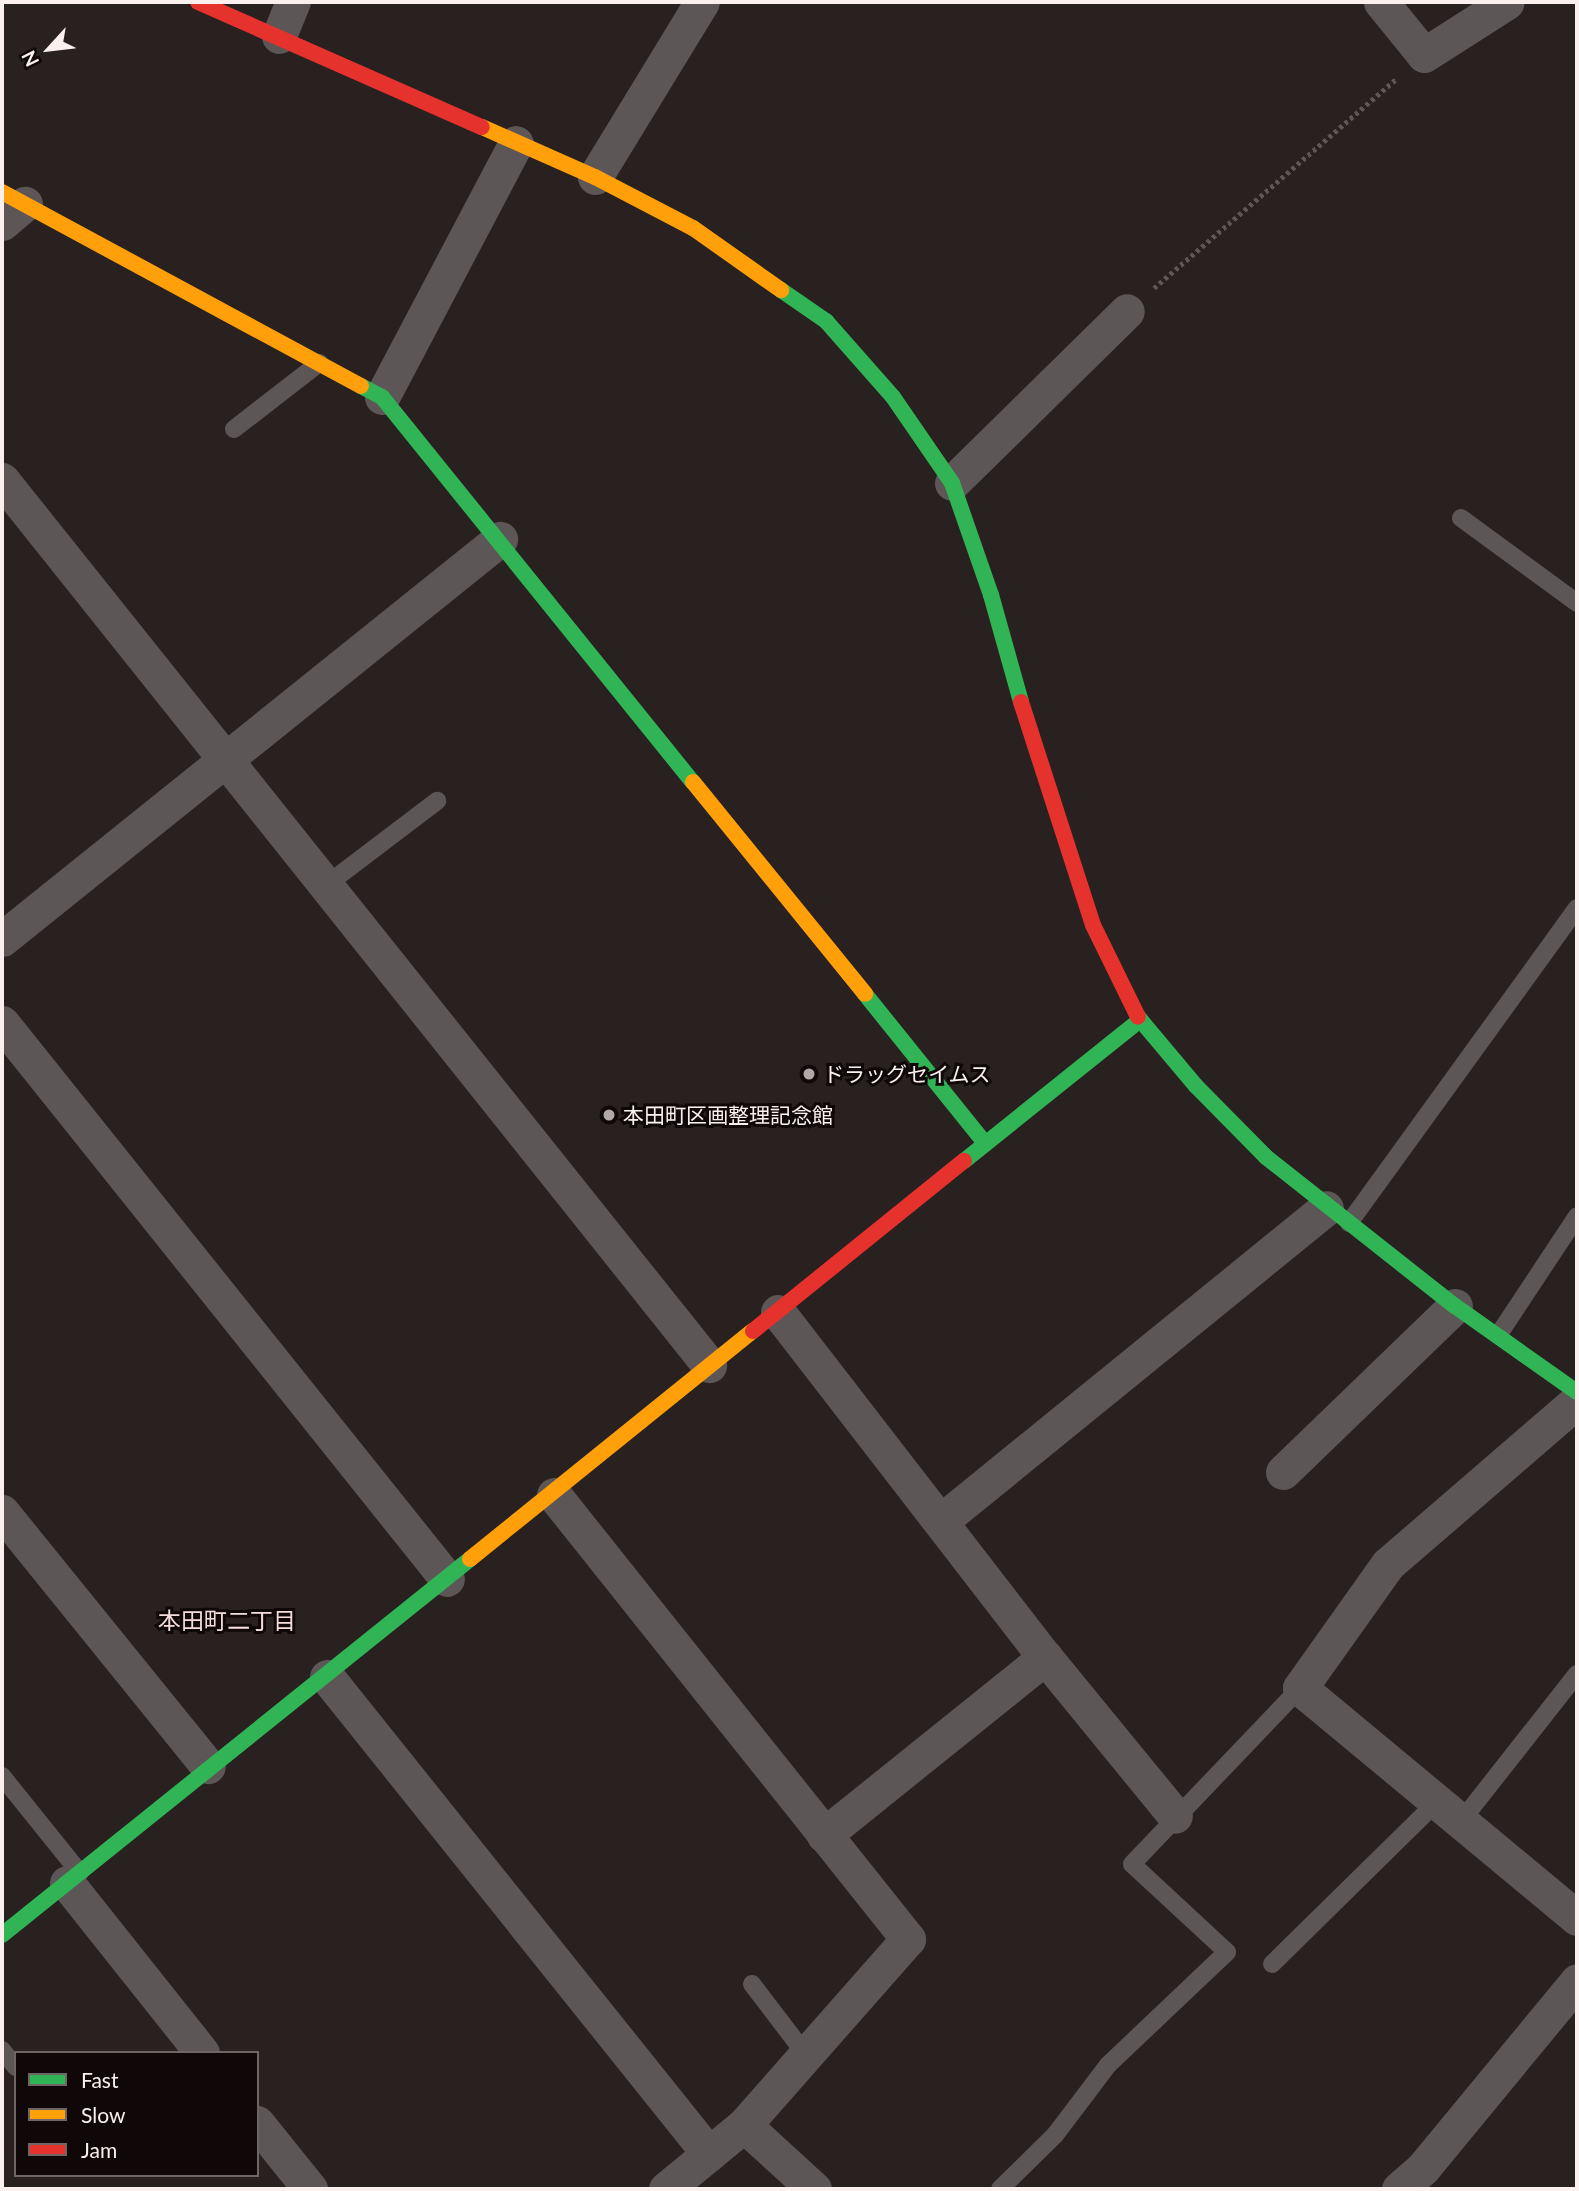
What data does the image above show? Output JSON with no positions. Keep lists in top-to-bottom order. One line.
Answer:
{"districts":["本田町二丁目"],"places":["ドラッグセイムス","本田町区画整理記念館"],"legend":["Fast","Slow","Jam"],"north":"bottom left"}
